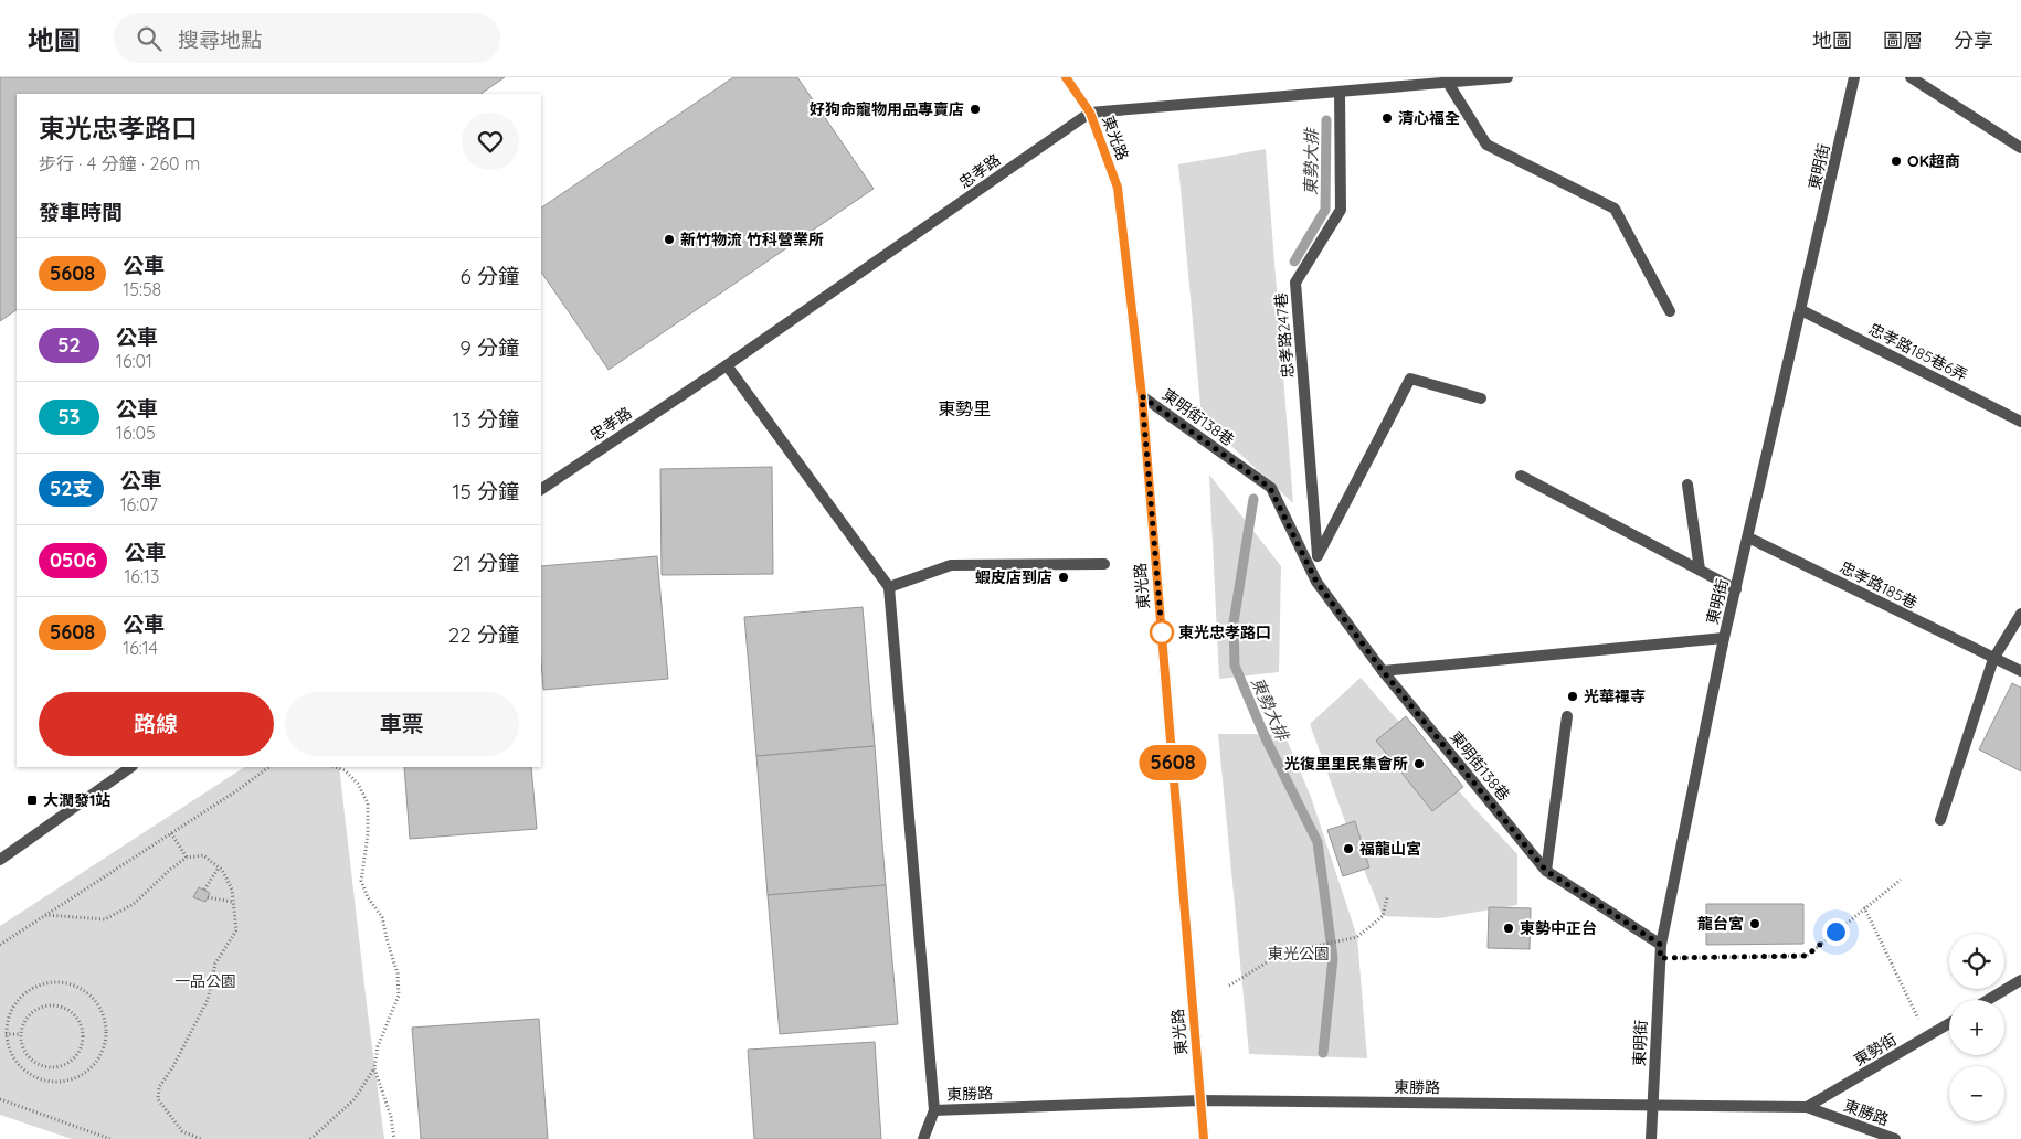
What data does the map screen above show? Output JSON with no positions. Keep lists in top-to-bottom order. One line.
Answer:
{"streets":{"street":["東光路","東明街","忠孝路","忠孝路247巷","忠孝路185巷6弄","東明街138巷","忠孝路185巷","東勢街","東勝路"]},"crossings":[["東光路","忠孝路"],["東光路","東明街138巷"],["東光路","東勝路"],["東明街","忠孝路185巷6弄"],["東明街","東明街138巷"],["東明街","忠孝路185巷"],["東明街","東勝路"],["東勢街","東勝路"]],"districts":["東勢里"],"water":["東勢大排"],"parks":["東光公園","一品公園"],"places":{"other":["好狗命寵物用品專賣店","清心福全","OK超商","新竹物流 竹科營業所","蝦皮店到店","東光忠孝路口","光華禪寺","光復里里民集會所","福龍山宮","龍台宮","東勢中正台"],"transit":["大潤發1站"]},"lines":["bus line 5608"],"page":{"header":"地圖","search":"搜尋地點","nav":["地圖","圖層","分享"],"on_map":"5608","heading":[["東光忠孝路口","步行 · 4 分鐘 · 260 m"],"發車時間"],"list":[{"mark":"5608","name":"公車","note":"15:58","value":"6 分鐘"},{"mark":"52","name":"公車","note":"16:01","value":"9 分鐘"},{"mark":"53","name":"公車","note":"16:05","value":"13 分鐘"},{"mark":"52支","name":"公車","note":"16:07","value":"15 分鐘"},{"mark":"0506","name":"公車","note":"16:13","value":"21 分鐘"},{"mark":"5608","name":"公車","note":"16:14","value":"22 分鐘"}],"buttons":["路線","車票"],"map_buttons":["+","−"]}}
